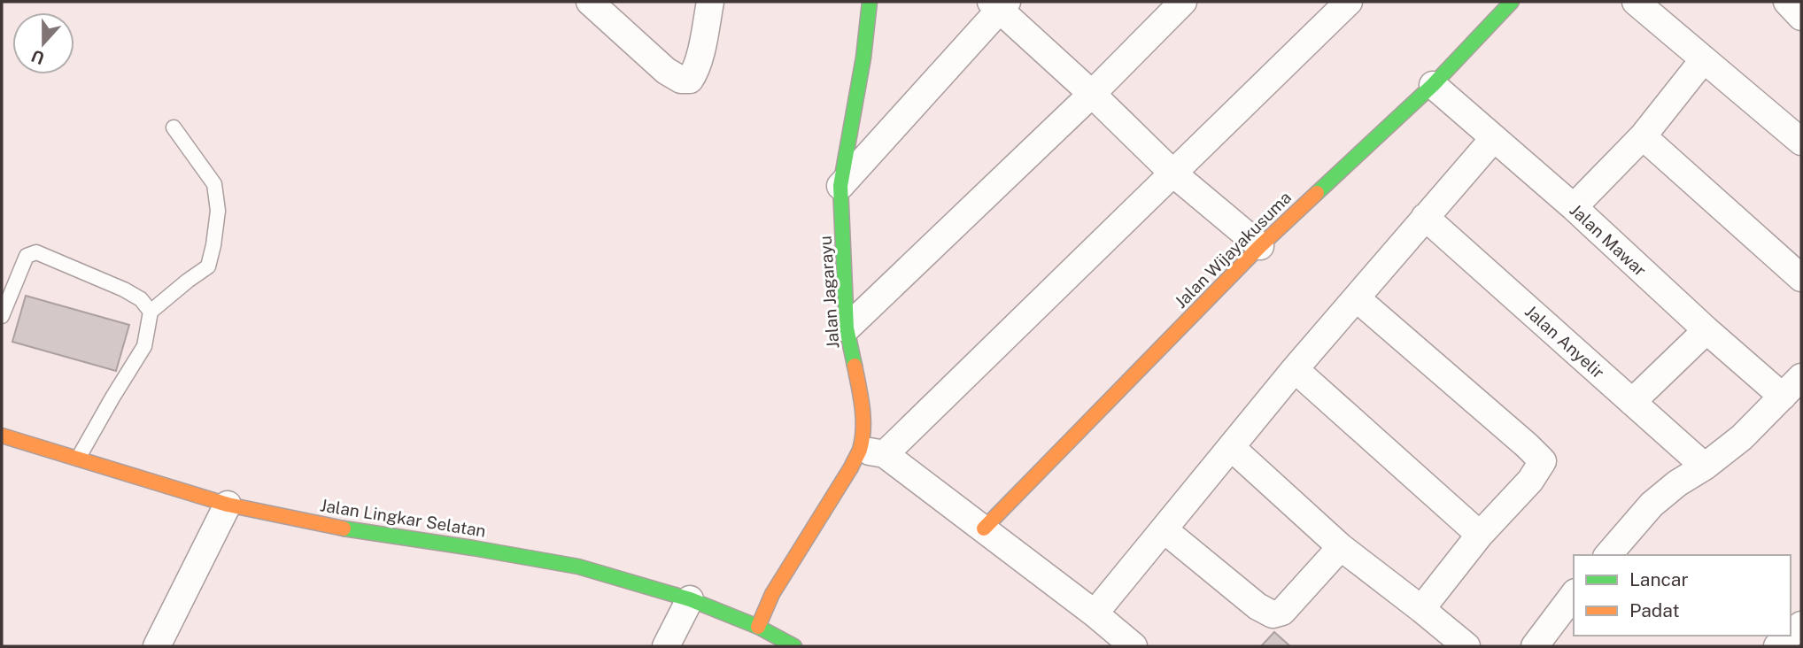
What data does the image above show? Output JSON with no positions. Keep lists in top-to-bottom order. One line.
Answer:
{"streets":{"main road":["Jalan Wijayakusuma","Jalan Jagarayu","Jalan Lingkar Selatan"],"street":["Jalan Mawar","Jalan Anyelir"]},"crossings":[["Jalan Mawar","Jalan Wijayakusuma"],["Jalan Jagarayu","Jalan Lingkar Selatan"]],"legend":["Lancar","Padat"],"north":"bottom"}
